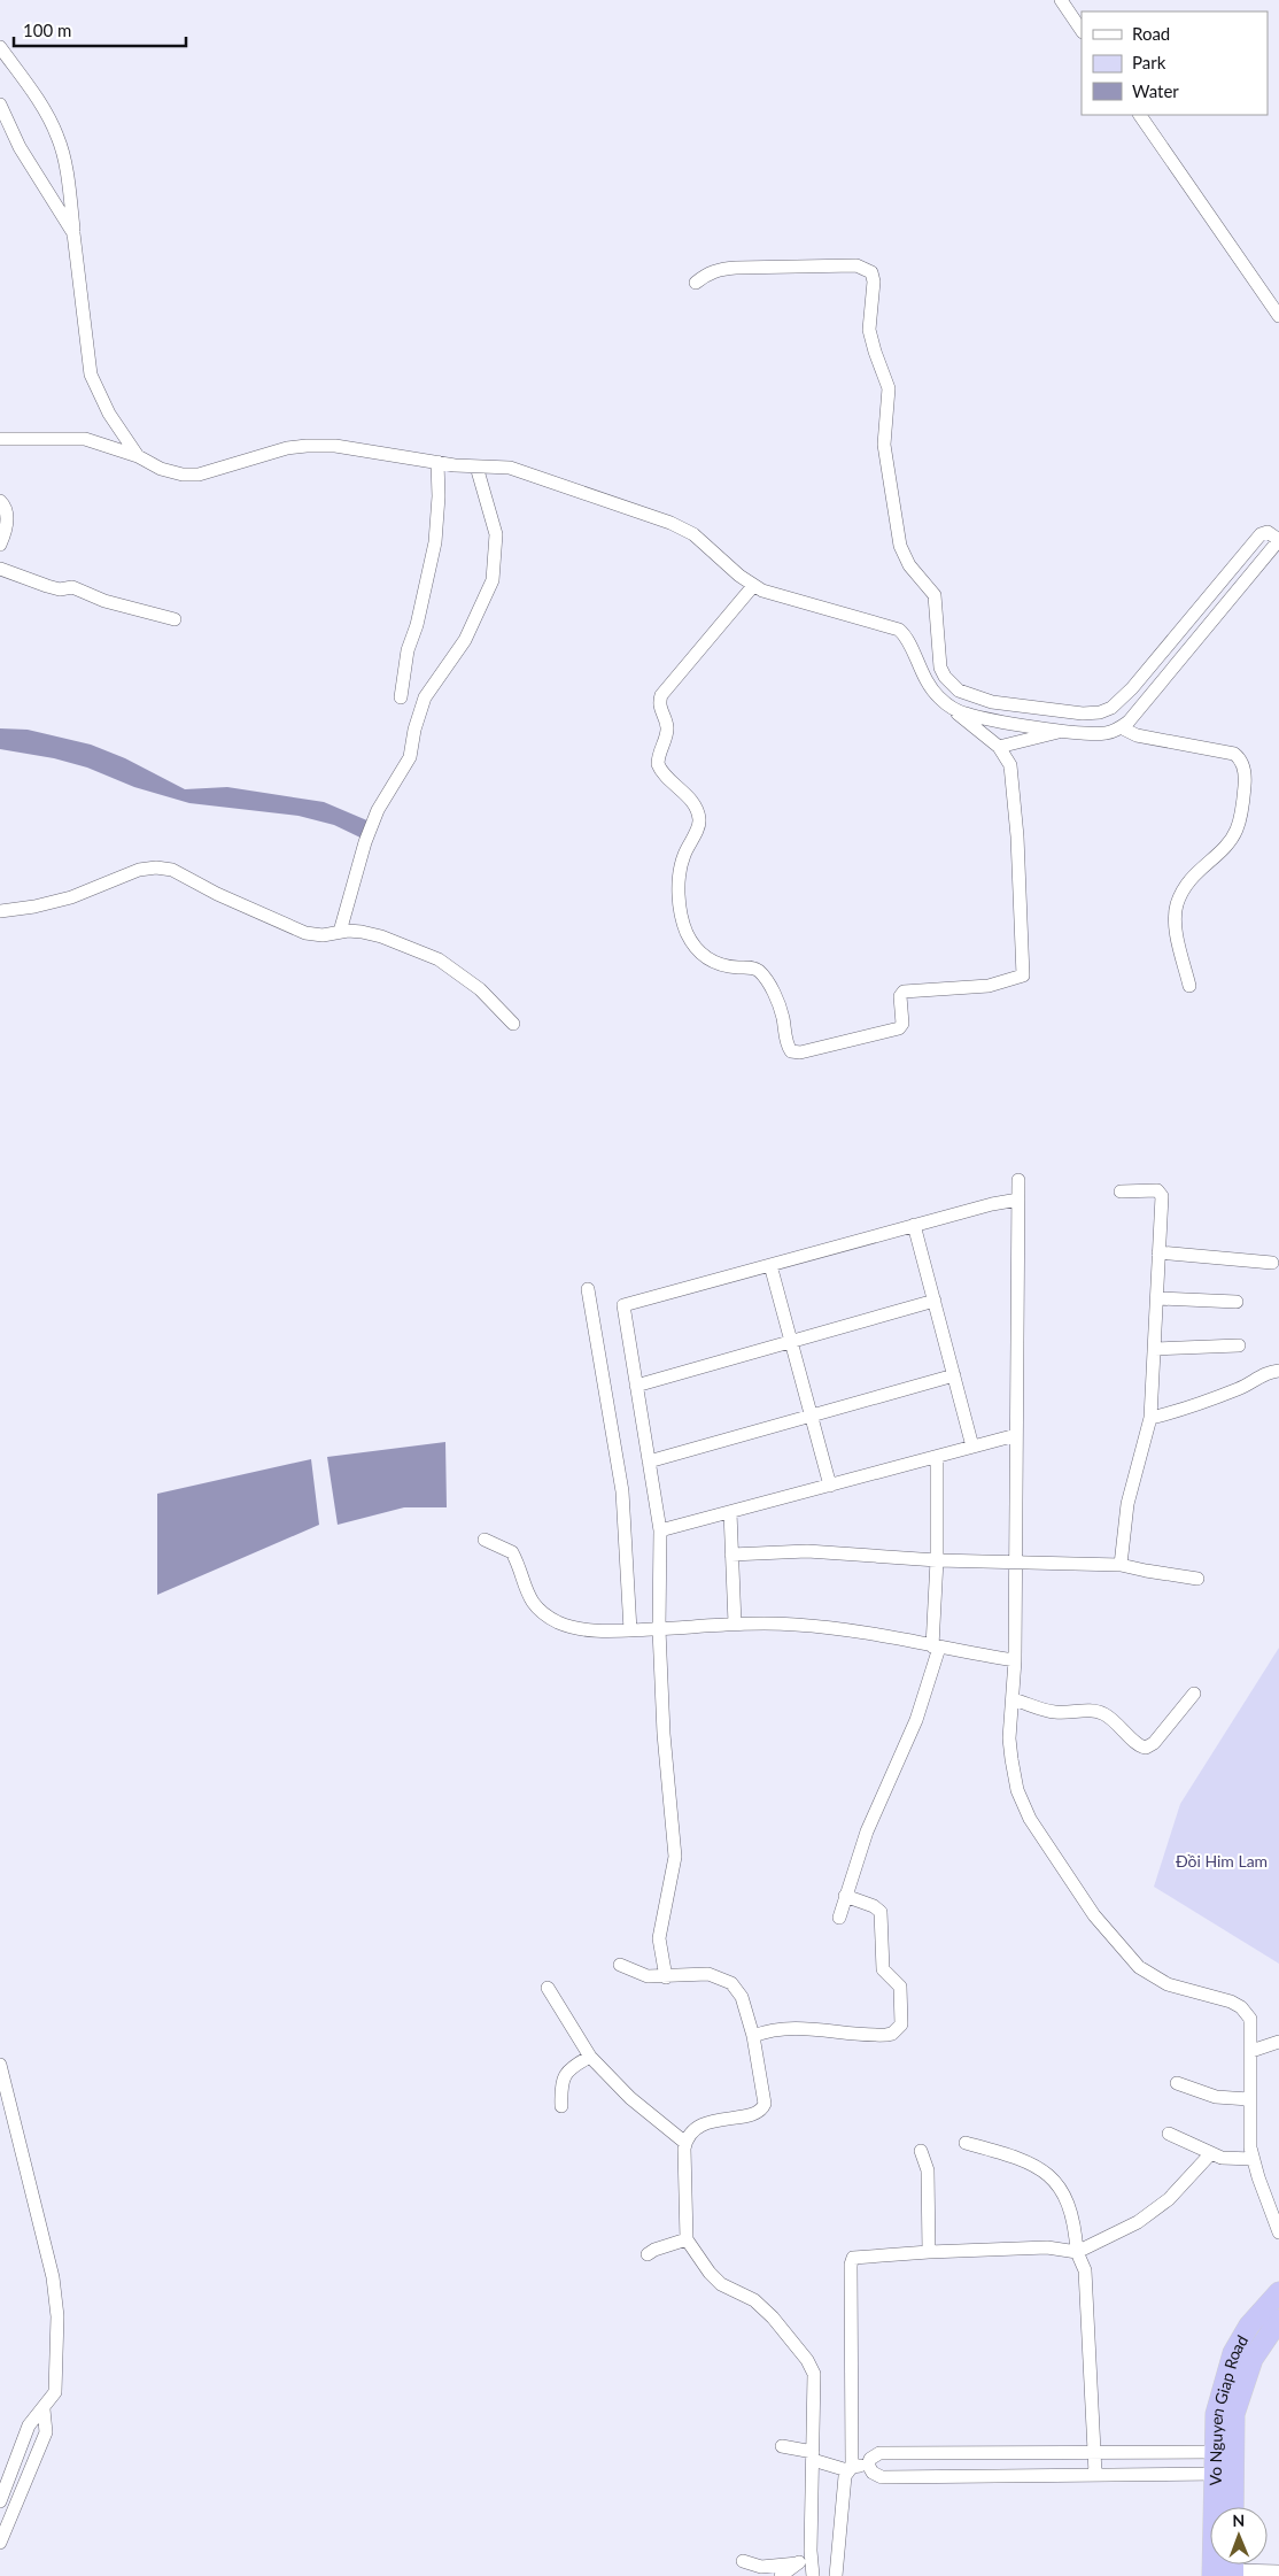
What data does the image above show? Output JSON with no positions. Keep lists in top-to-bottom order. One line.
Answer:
{"streets":{"highway":["Vo Nguyen Giap Road"]},"parks":["Đồi Him Lam"],"legend":["Road","Park","Water"],"scale_bar":"100 m","north":"top"}
